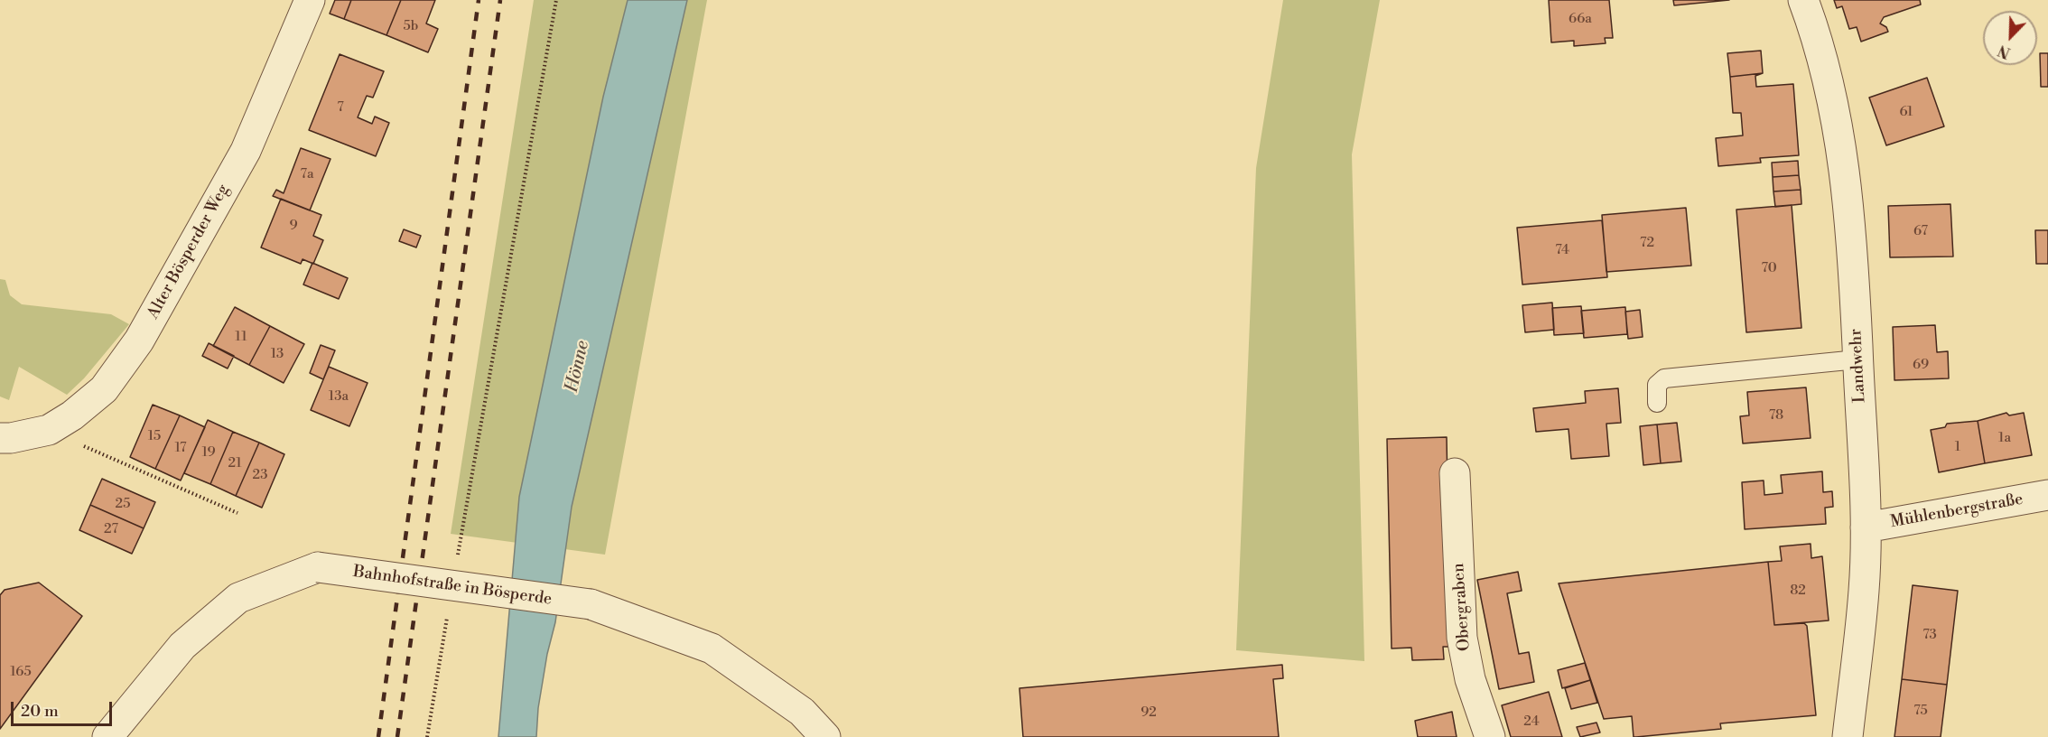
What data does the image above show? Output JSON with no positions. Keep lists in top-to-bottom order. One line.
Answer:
{"streets":{"street":["Alter Bösperder Weg","Landwehr","Mühlenbergstraße","Bahnhofstraße in Bösperde","Obergraben"]},"crossings":[["Landwehr","Mühlenbergstraße"]],"water":["Hönne"],"house_numbers":["66a","5b","7","61","7a","9","67","72","74","70","11","13","69","13a","78","15","1a","1","17","19","21","23","25","27","82","73","165","75","92","24"],"scale_bar":"20 m","north":"bottom left"}
